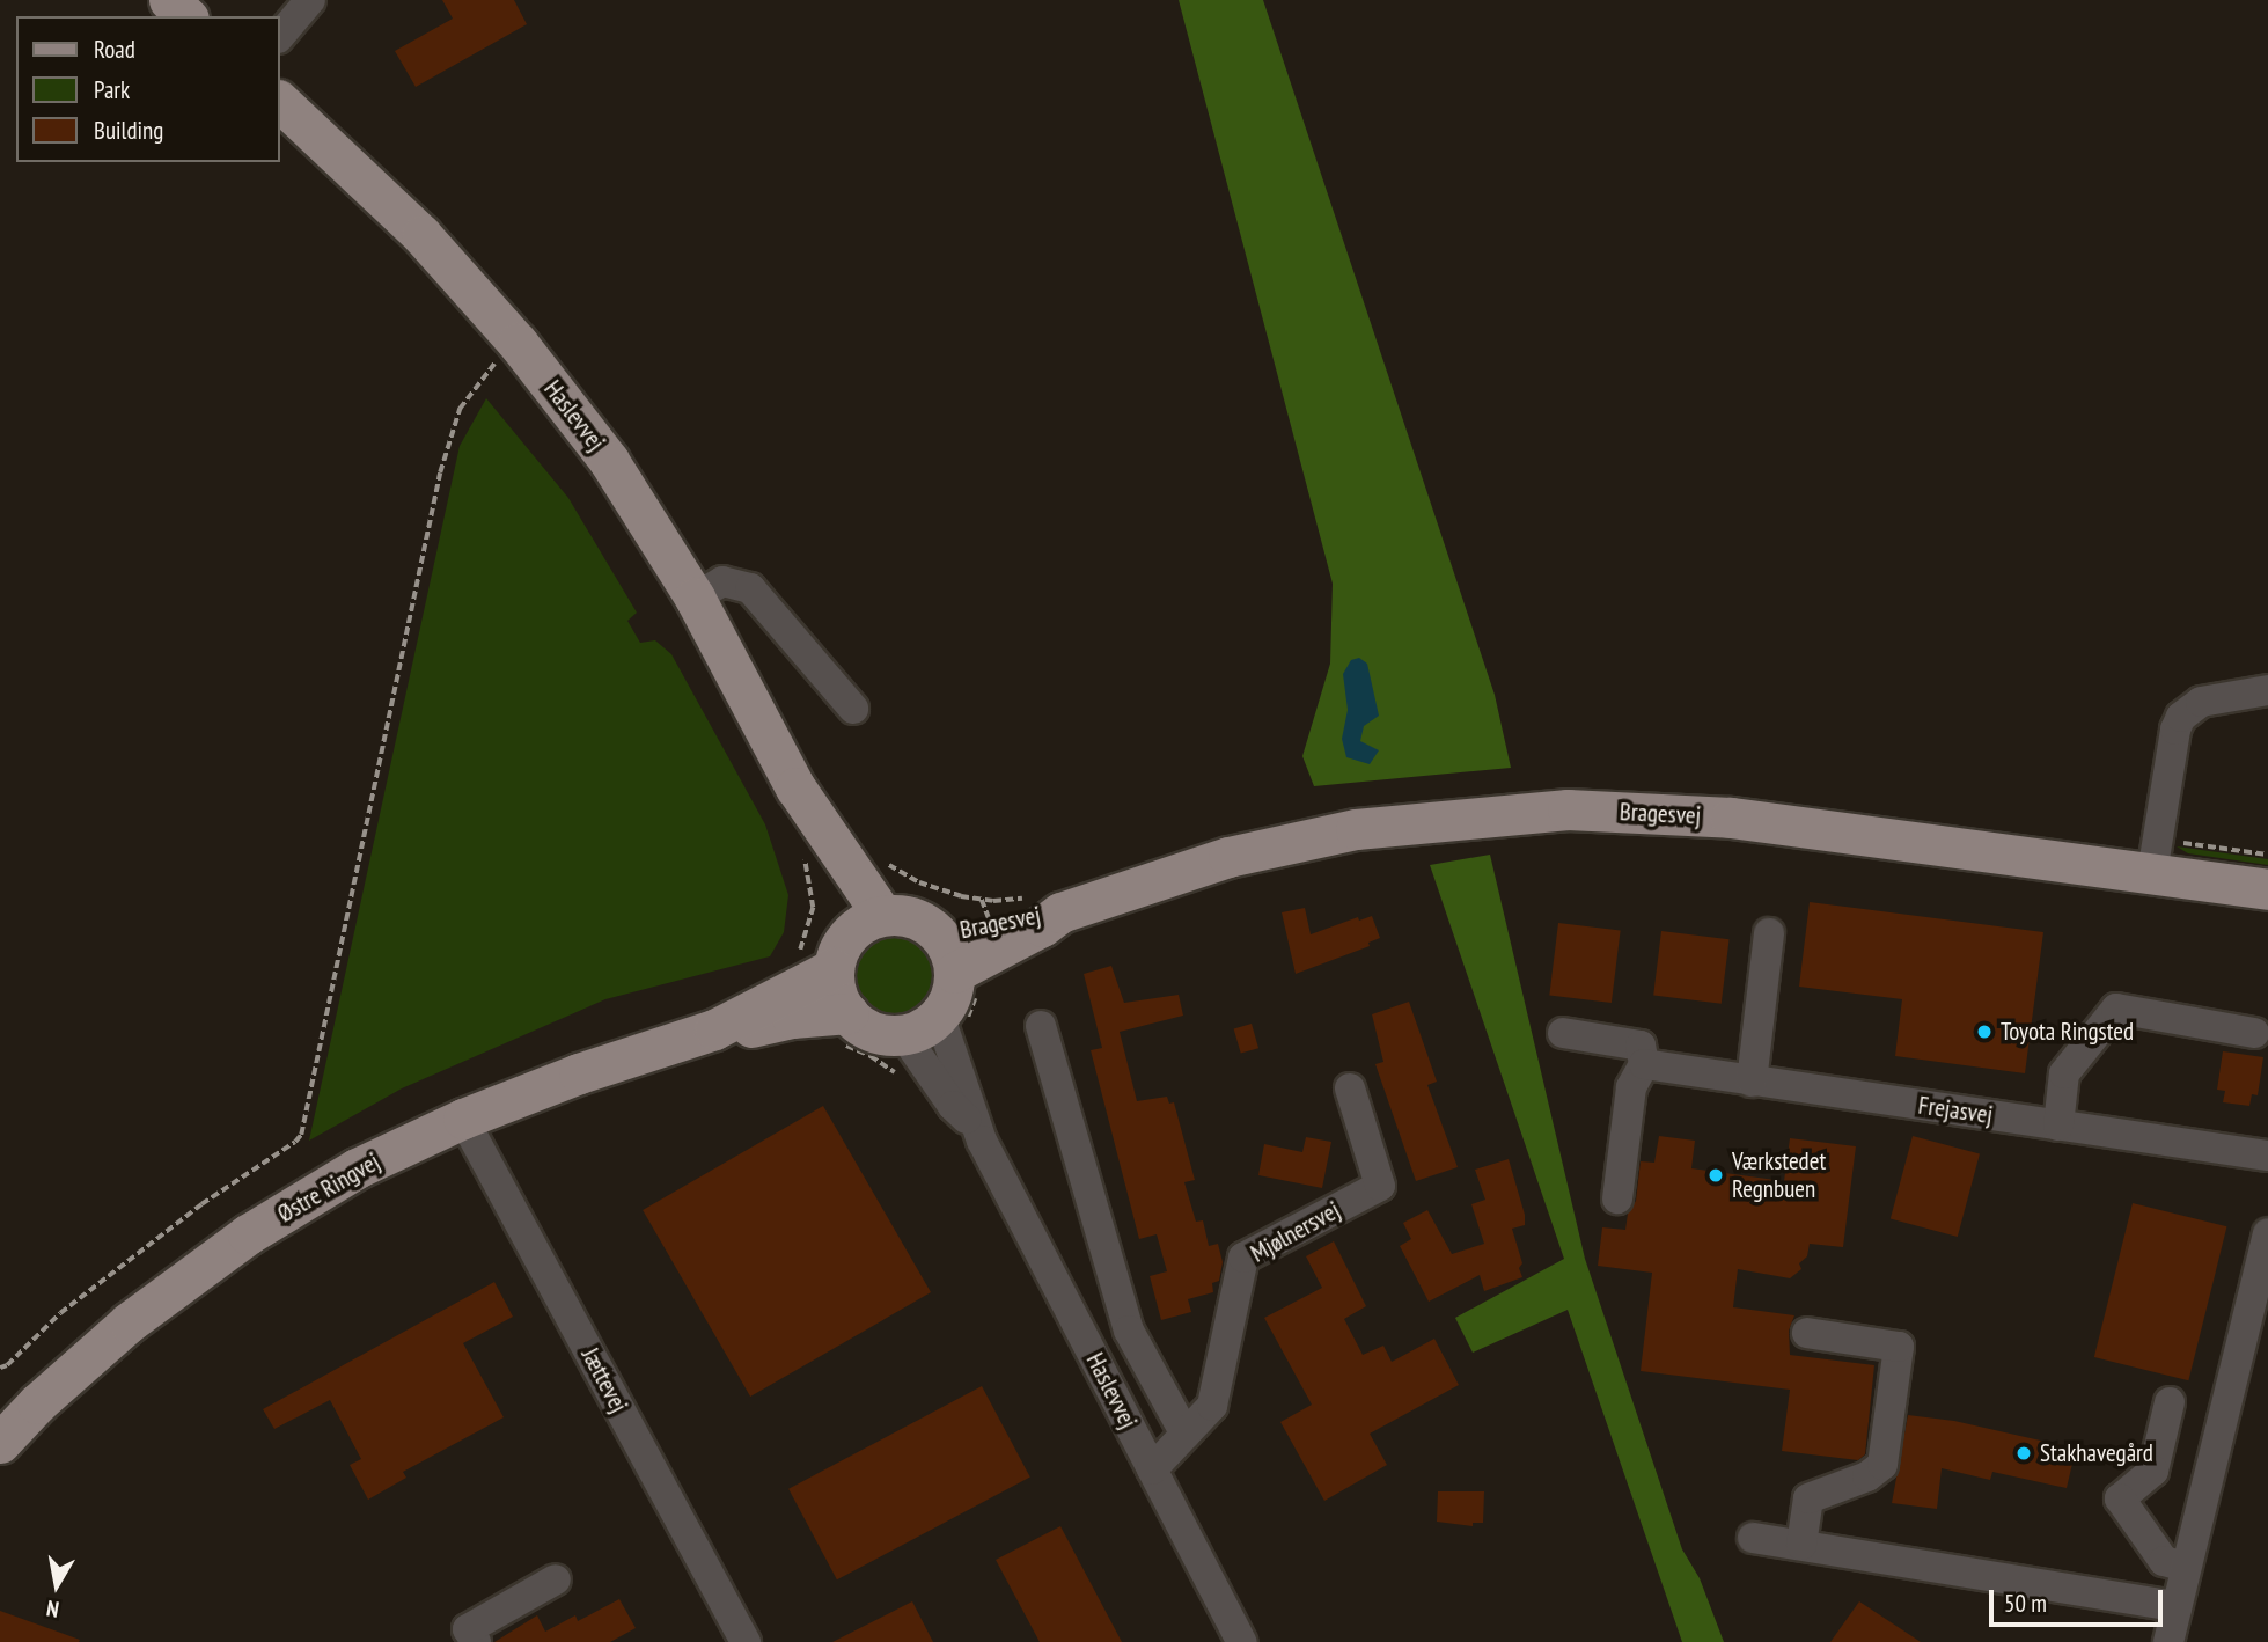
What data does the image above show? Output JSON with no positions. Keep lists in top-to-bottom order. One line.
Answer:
{"streets":{"main road":["Haslevvej","Bragesvej","Østre Ringvej"],"street":["Frejasvej","Mjølnersvej","Jættevej"]},"crossings":[["Haslevvej","Bragesvej"],["Haslevvej","Østre Ringvej"],["Haslevvej","Mjølnersvej"],["Bragesvej","Østre Ringvej"],["Østre Ringvej","Jættevej"]],"places":["Toyota Ringsted","Værkstedet Regnbuen","Stakhavegård"],"legend":["Road","Park","Building"],"scale_bar":"50 m","north":"bottom"}
